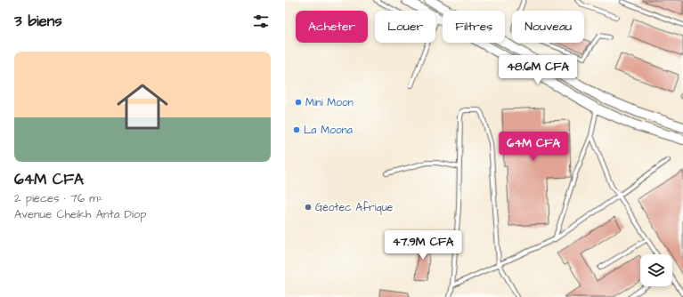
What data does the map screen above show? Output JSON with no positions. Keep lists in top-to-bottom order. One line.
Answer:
{"places":["Mini Moon","La Moona","Géotec Afrique"],"page":{"heading":"3 biens","chip":["Acheter","Louer","Filtres","Nouveau"],"list":[{"name":"64M CFA","note":"2 pièces · 76 m² · Avenue Cheikh Anta Diop"}],"price":["48.6M CFA","64M CFA","47.9M CFA"]}}
